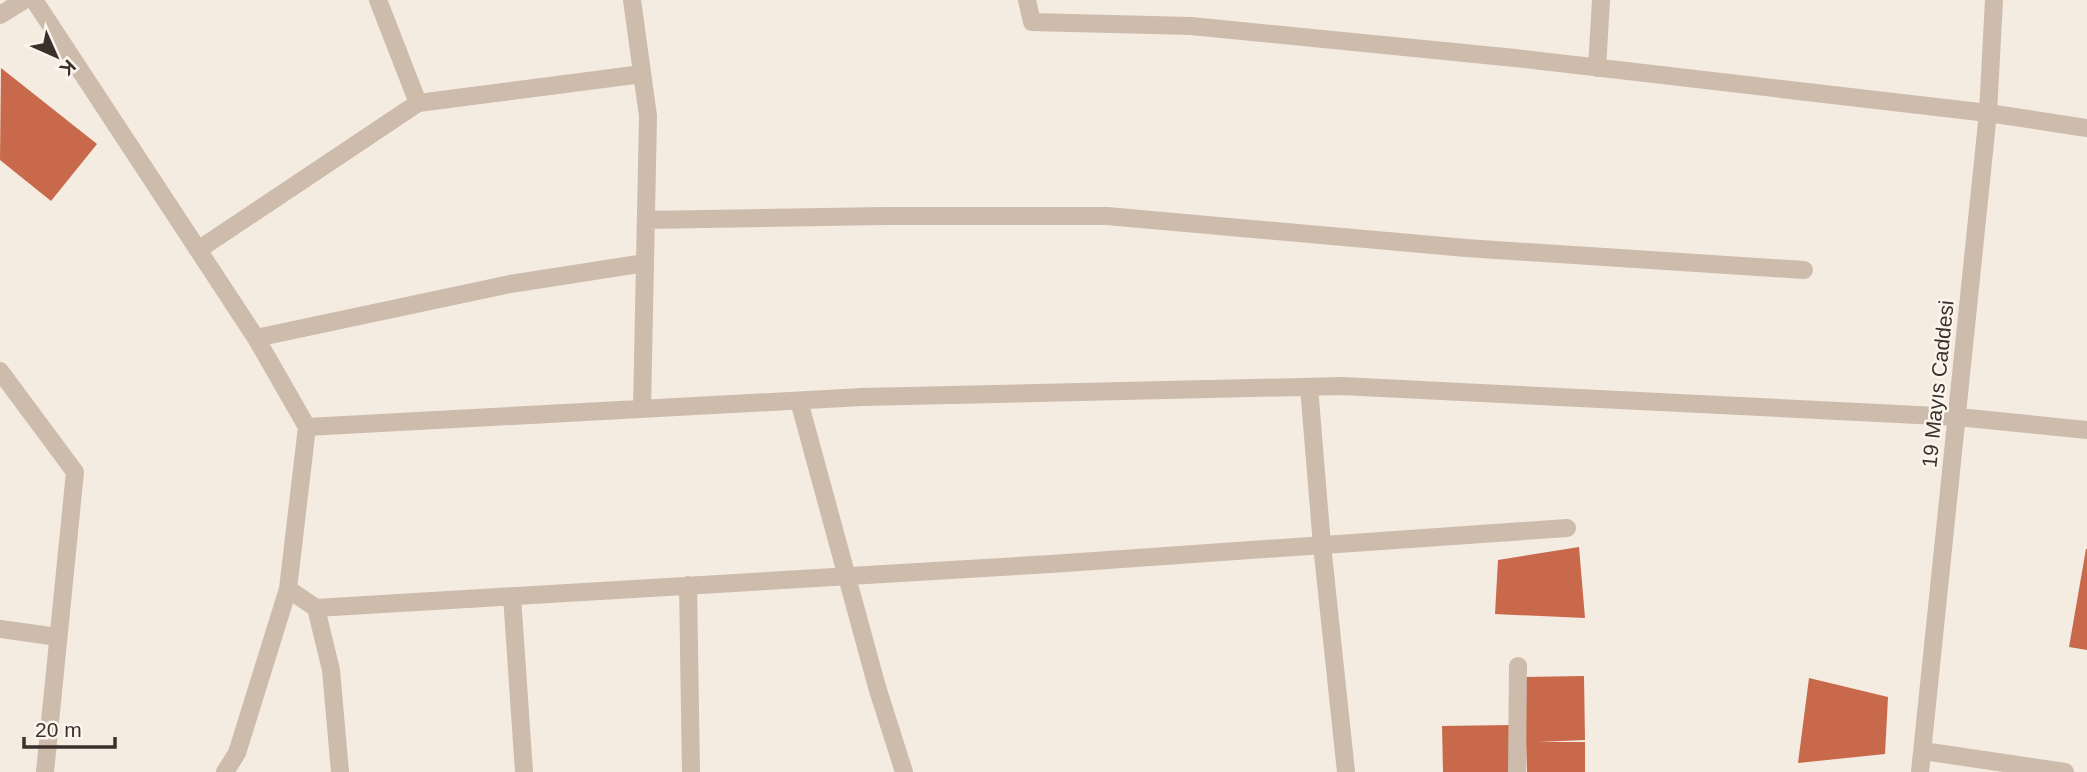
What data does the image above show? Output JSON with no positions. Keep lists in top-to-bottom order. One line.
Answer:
{"streets":{"street":["19 Mayıs Caddesi"]},"scale_bar":"20 m","north":"bottom right"}
